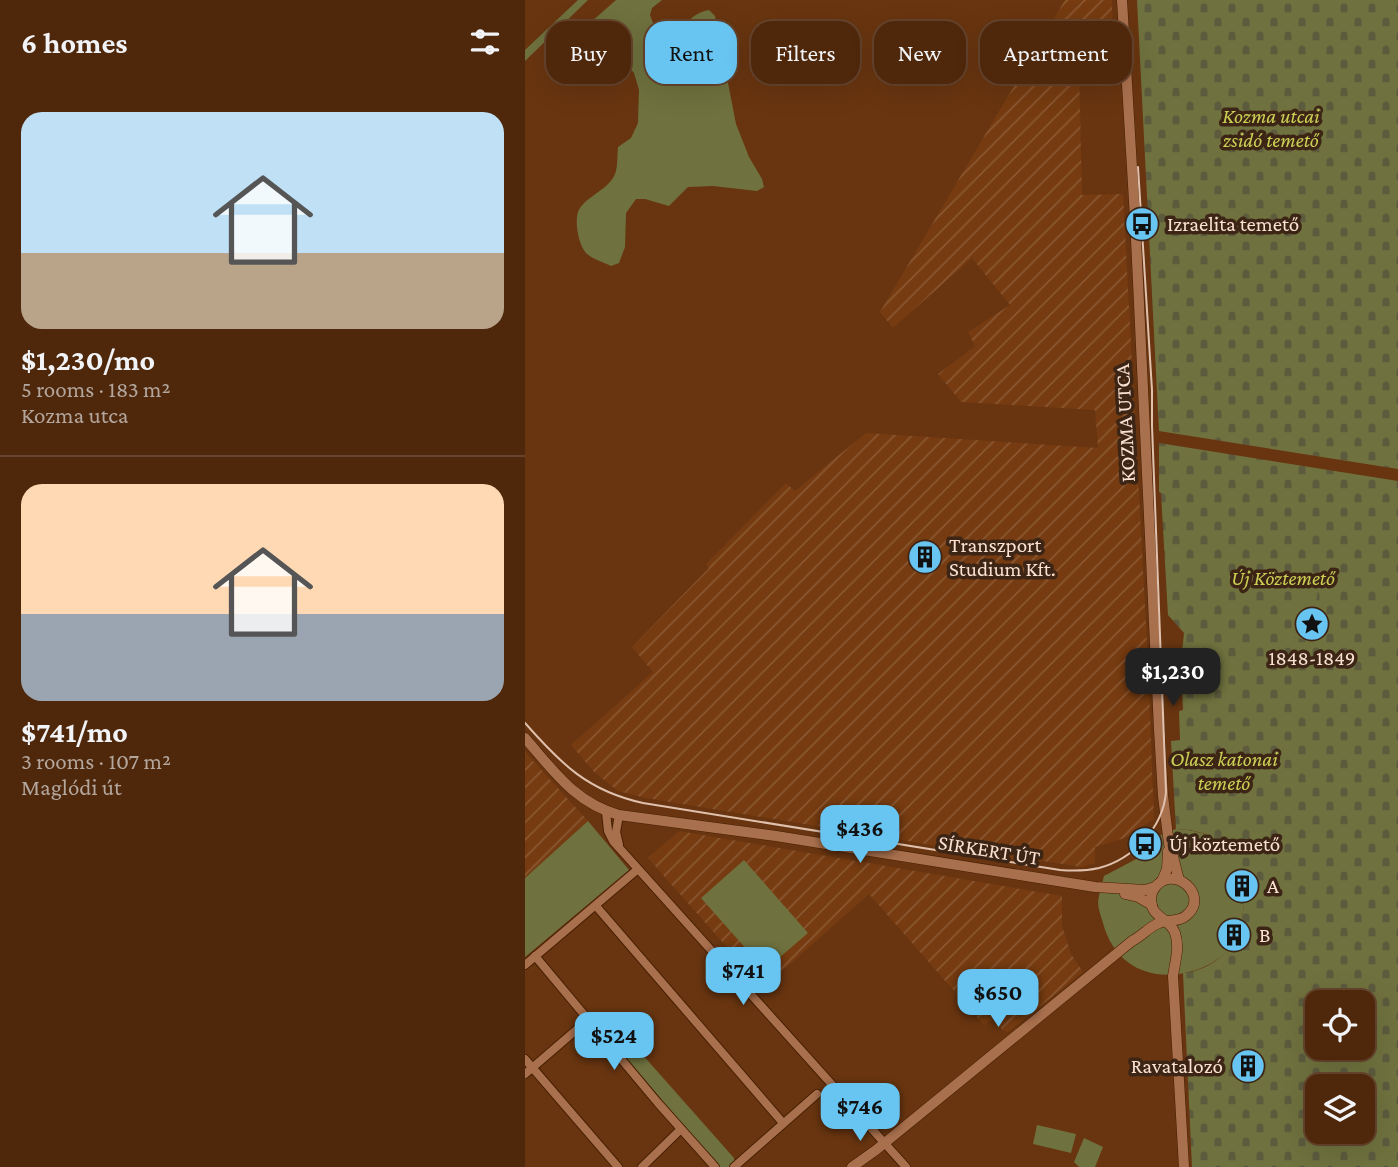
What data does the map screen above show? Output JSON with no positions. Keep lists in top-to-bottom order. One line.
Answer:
{"streets":{"street":["KOZMA UTCA","SÍRKERT ÚT"]},"crossings":[["KOZMA UTCA","SÍRKERT ÚT"]],"parks":["Kozma utcai zsidó temető","Új Köztemető","Olasz katonai temető"],"places":{"bus stop":["Izraelita temető","Új köztemető"],"building":["Transzport Studium Kft.","A","B","Ravatalozó"],"place":["1848-1849"]},"page":{"heading":"6 homes","chip":["Buy","Rent","Filters","New","Apartment"],"list":[{"name":"$1,230/mo","note":"5 rooms · 183 m² · Kozma utca"},{"name":"$741/mo","note":"3 rooms · 107 m² · Maglódi út"}],"price":["$1,230","$436","$741","$650","$524","$746"]}}
